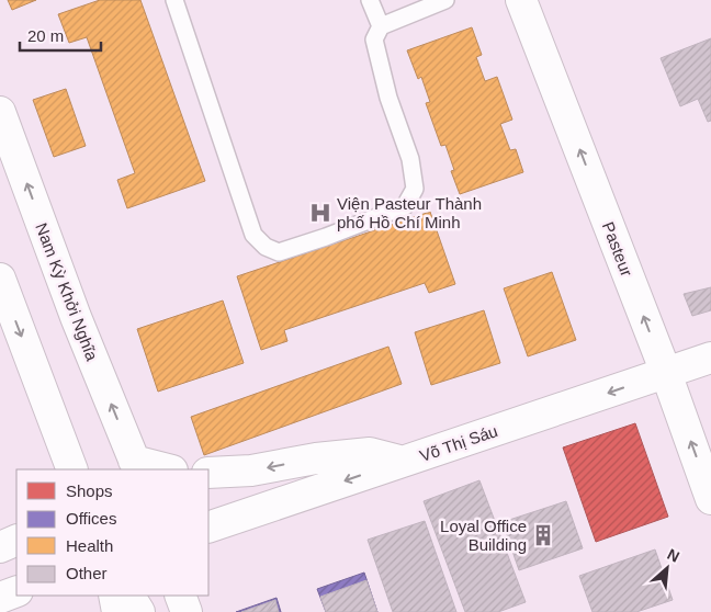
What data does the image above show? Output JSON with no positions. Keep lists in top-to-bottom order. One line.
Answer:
{"streets":{"main road":["Pasteur","Nam Kỳ Khởi Nghĩa","Võ Thị Sáu"]},"crossings":[["Pasteur","Võ Thị Sáu"]],"one_way":["Pasteur"],"places":{"hospital":["Viện Pasteur Thành phố Hồ Chí Minh"],"building":["Loyal Office Building"]},"legend":["Shops","Offices","Health","Other"],"scale_bar":"20 m","north":"top right"}
